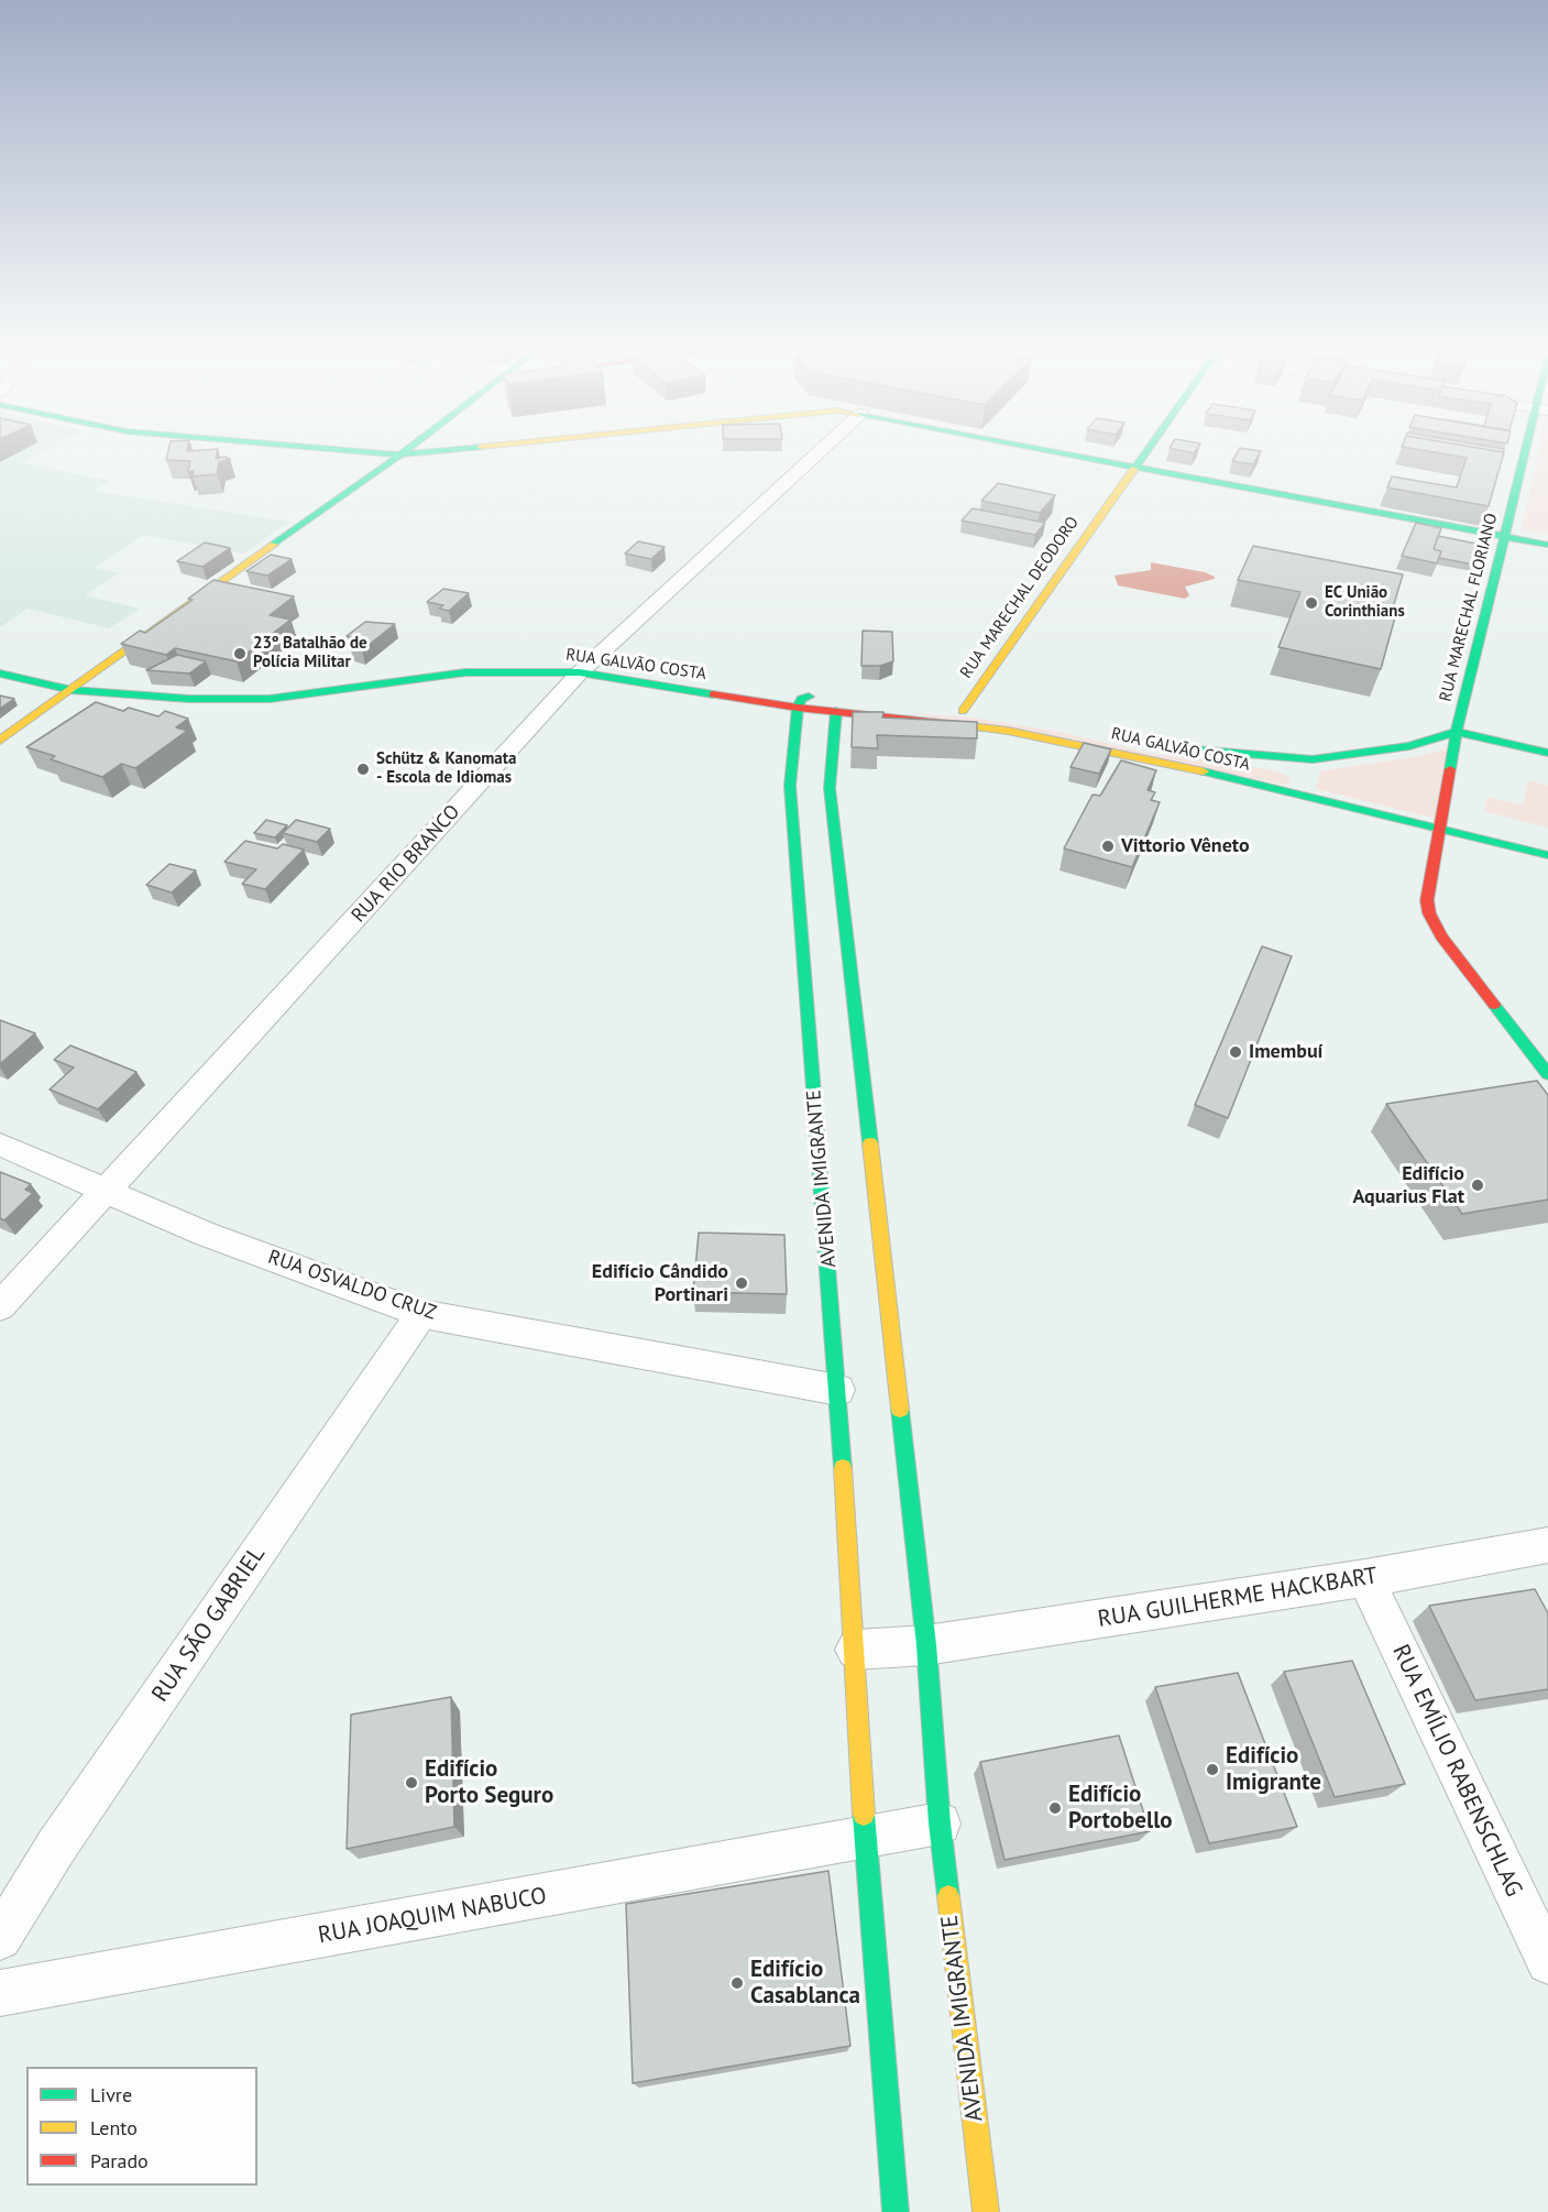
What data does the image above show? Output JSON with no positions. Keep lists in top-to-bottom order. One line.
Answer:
{"streets":{"street":["RUA MARECHAL DEODORO","RUA MARECHAL FLORIANO","RUA GALVÃO COSTA","RUA RIO BRANCO","AVENIDA IMIGRANTE","RUA OSVALDO CRUZ","RUA GUILHERME HACKBART","RUA SÃO GABRIEL","RUA EMÍLIO RABENSCHLAG","RUA JOAQUIM NABUCO"]},"crossings":[["RUA MARECHAL DEODORO","RUA GALVÃO COSTA"],["RUA MARECHAL FLORIANO","RUA GALVÃO COSTA"],["RUA GALVÃO COSTA","RUA RIO BRANCO"],["RUA GALVÃO COSTA","AVENIDA IMIGRANTE"],["RUA RIO BRANCO","RUA OSVALDO CRUZ"],["AVENIDA IMIGRANTE","RUA OSVALDO CRUZ"],["AVENIDA IMIGRANTE","RUA GUILHERME HACKBART"],["AVENIDA IMIGRANTE","RUA JOAQUIM NABUCO"],["RUA OSVALDO CRUZ","RUA SÃO GABRIEL"],["RUA GUILHERME HACKBART","RUA EMÍLIO RABENSCHLAG"]],"places":["EC União Corinthians","23º Batalhão de Polícia Militar","Schütz & Kanomata - Escola de Idiomas","Vittorio Vêneto","Imembuí","Edifício Aquarius Flat","Edifício Cândido Portinari","Edifício Imigrante","Edifício Porto Seguro","Edifício Portobello","Edifício Casablanca"],"legend":["Livre","Lento","Parado"]}
